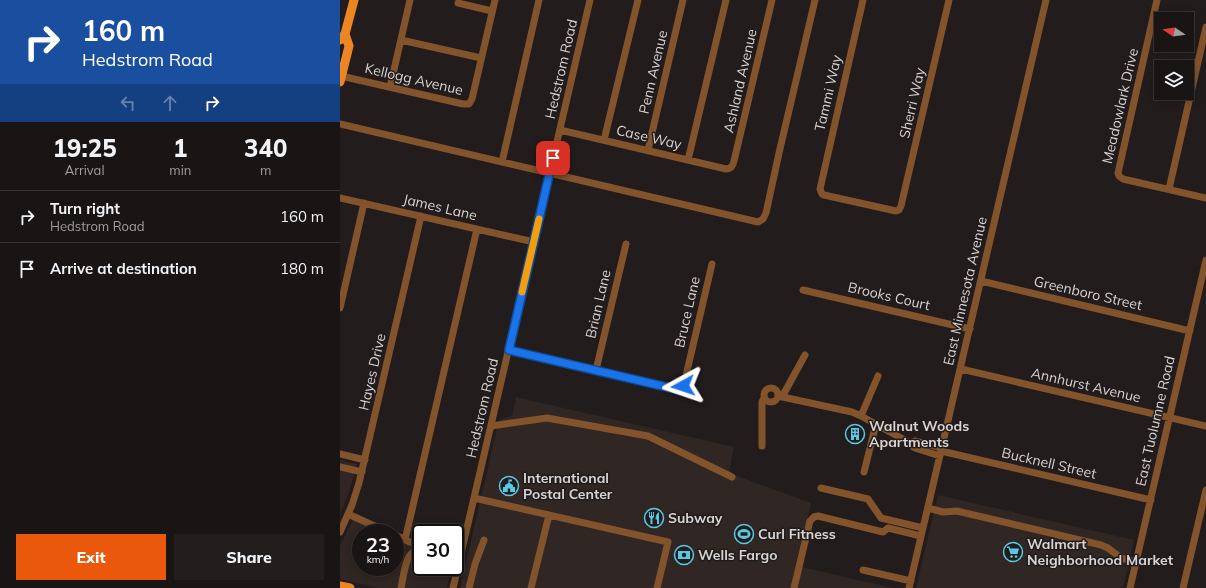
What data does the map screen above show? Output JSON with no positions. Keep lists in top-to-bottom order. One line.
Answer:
{"streets":{"street":["Hedstrom Road","Penn Avenue","Kellogg Avenue","Ashland Avenue","Tammi Way","Sherri Way","Meadowlark Drive","Case Way","James Lane","East Minnesota Avenue","Greenboro Street","Brooks Court","Brian Lane","Bruce Lane","Hayes Drive","Annhurst Avenue","East Tuolumne Road","Bucknell Street"]},"crossings":[["Hedstrom Road","Case Way"],["Hedstrom Road","James Lane"],["Penn Avenue","Case Way"],["Ashland Avenue","Case Way"],["Tammi Way","Sherri Way"],["James Lane","Hayes Drive"],["East Minnesota Avenue","Greenboro Street"],["East Minnesota Avenue","Brooks Court"],["East Minnesota Avenue","Annhurst Avenue"],["East Minnesota Avenue","Bucknell Street"],["Greenboro Street","East Tuolumne Road"],["Brian Lane","Bruce Lane"],["Annhurst Avenue","East Tuolumne Road"],["East Tuolumne Road","Bucknell Street"]],"places":{"building":["Walnut Woods Apartments"],"public building":["International Postal Center"],"restaurant":["Subway"],"sports":["Curl Fitness"],"supermarket":["Walmart Neighborhood Market"],"bank":["Wells Fargo"]},"north":"left","page":{"turn":["160 m","Hedstrom Road"],"eta":["19:25","Arrival","1","min","340","m"],"list":[{"name":"Turn right","note":"Hedstrom Road","value":"160 m"},{"name":"Arrive at destination","value":"180 m"}],"speed":"23 km/h","limit":"30","buttons":["Exit","Share"]}}
